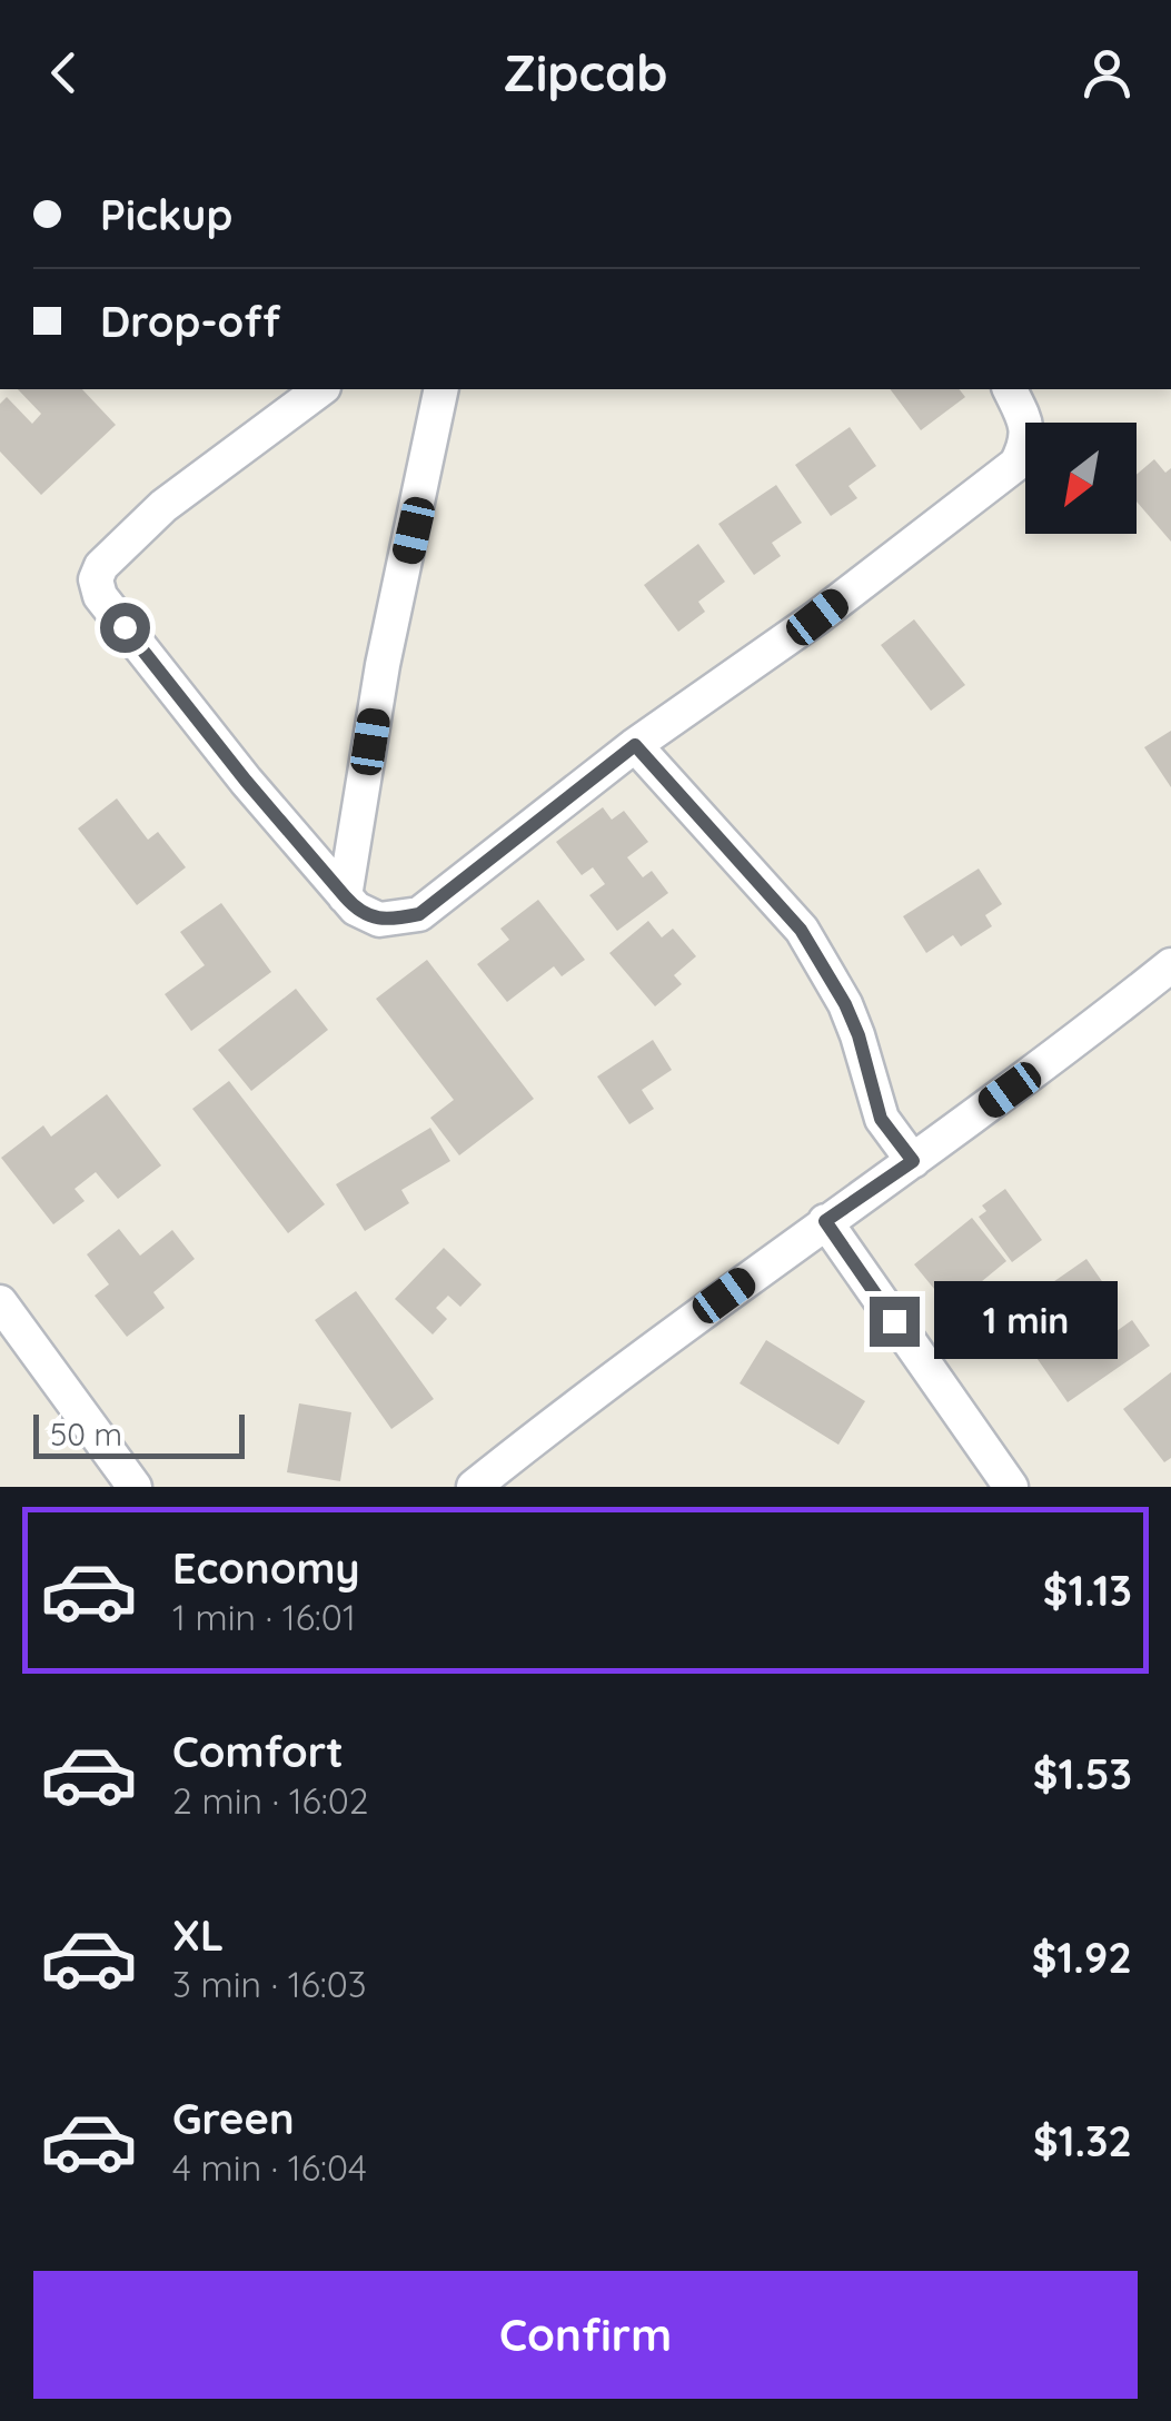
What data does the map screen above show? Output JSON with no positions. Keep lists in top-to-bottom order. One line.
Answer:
{"scale_bar":"50 m","north":"bottom left","page":{"header":"Zipcab","banner":["Pickup","Drop-off"],"bubble":"1 min","scale":"50 m","list":[{"name":"Economy","note":"1 min · 16:01","value":"$1.13"},{"name":"Comfort","note":"2 min · 16:02","value":"$1.53"},{"name":"XL","note":"3 min · 16:03","value":"$1.92"},{"name":"Green","note":"4 min · 16:04","value":"$1.32"}],"buttons":"Confirm"}}
